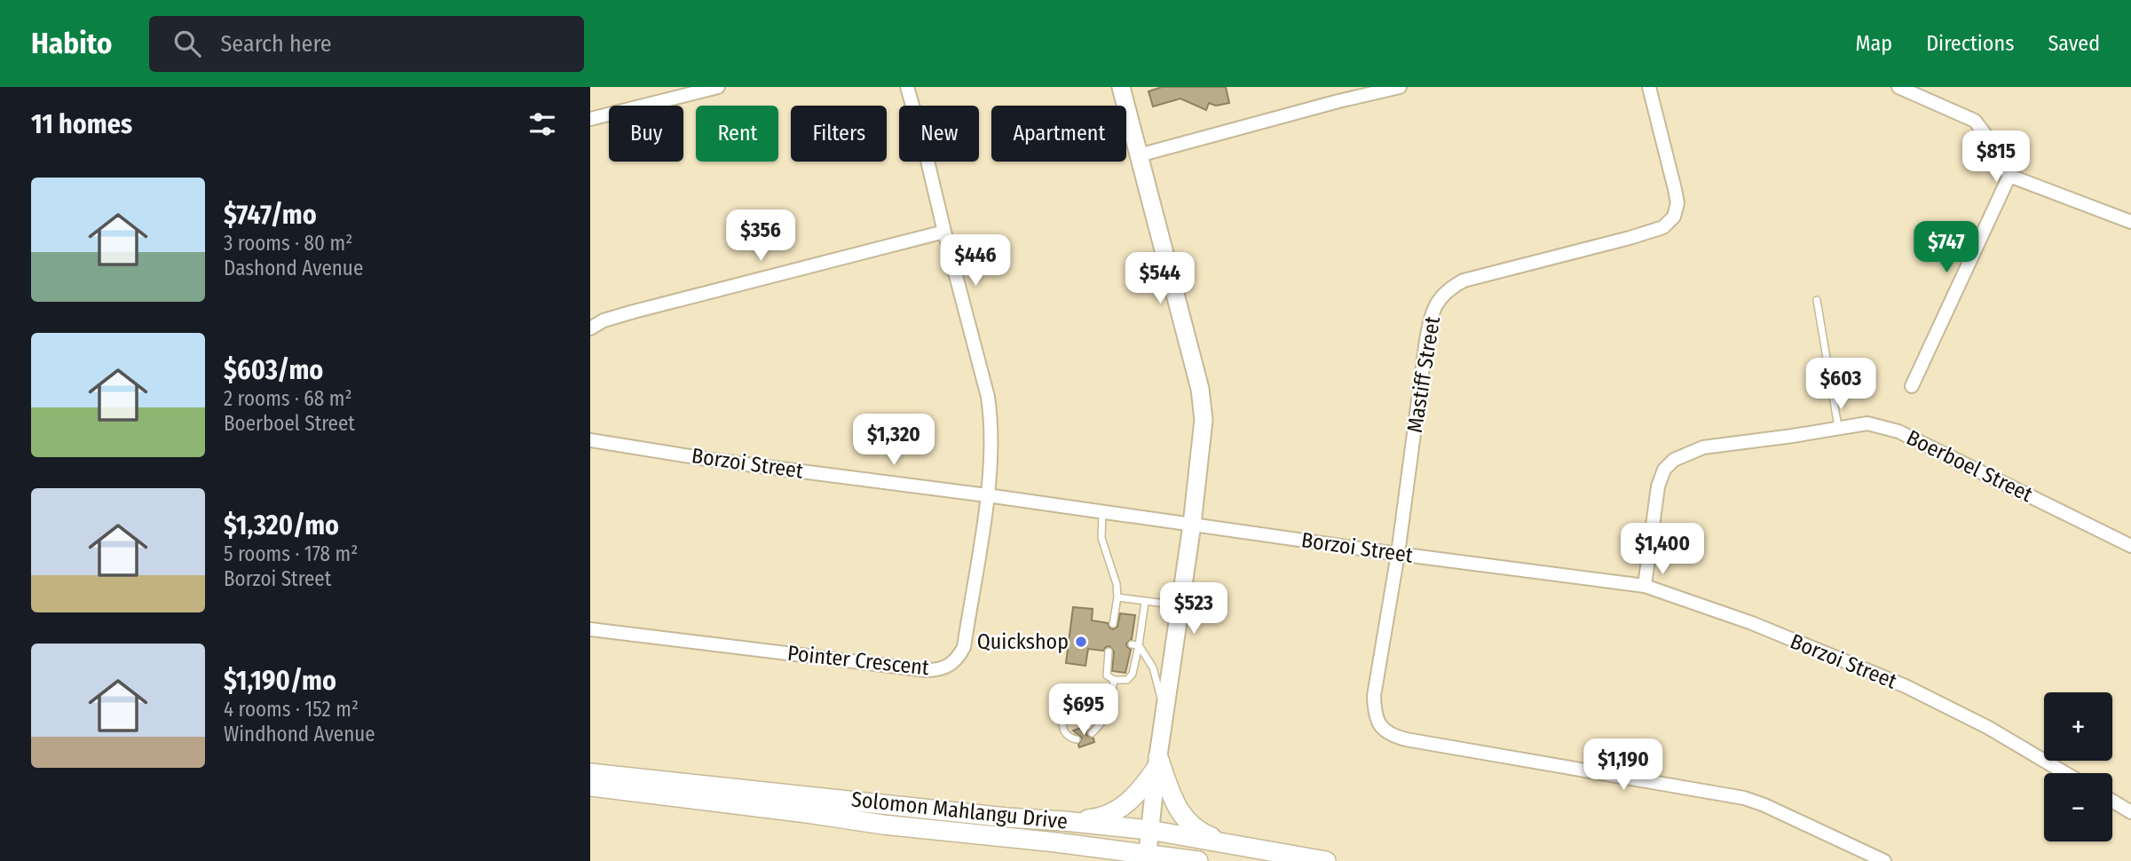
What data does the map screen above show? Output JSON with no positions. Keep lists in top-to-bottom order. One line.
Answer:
{"streets":{"main road":["Solomon Mahlangu Drive"],"street":["Mastiff Street","Borzoi Street","Boerboel Street","Pointer Crescent"]},"crossings":[["Mastiff Street","Borzoi Street"],["Borzoi Street","Boerboel Street"],["Borzoi Street","Pointer Crescent"]],"places":["Quickshop"],"page":{"header":"Habito","search":"Search here","nav":["Map","Directions","Saved"],"heading":"11 homes","chip":["Buy","Rent","Filters","New","Apartment"],"price":["$815","$356","$747","$446","$544","$603","$1,320","$1,400","$523","$695","$1,190"],"list":[{"name":"$747/mo","note":"3 rooms · 80 m² · Dashond Avenue"},{"name":"$603/mo","note":"2 rooms · 68 m² · Boerboel Street"},{"name":"$1,320/mo","note":"5 rooms · 178 m² · Borzoi Street"},{"name":"$1,190/mo","note":"4 rooms · 152 m² · Windhond Avenue"}],"map_buttons":["+","−"]}}
